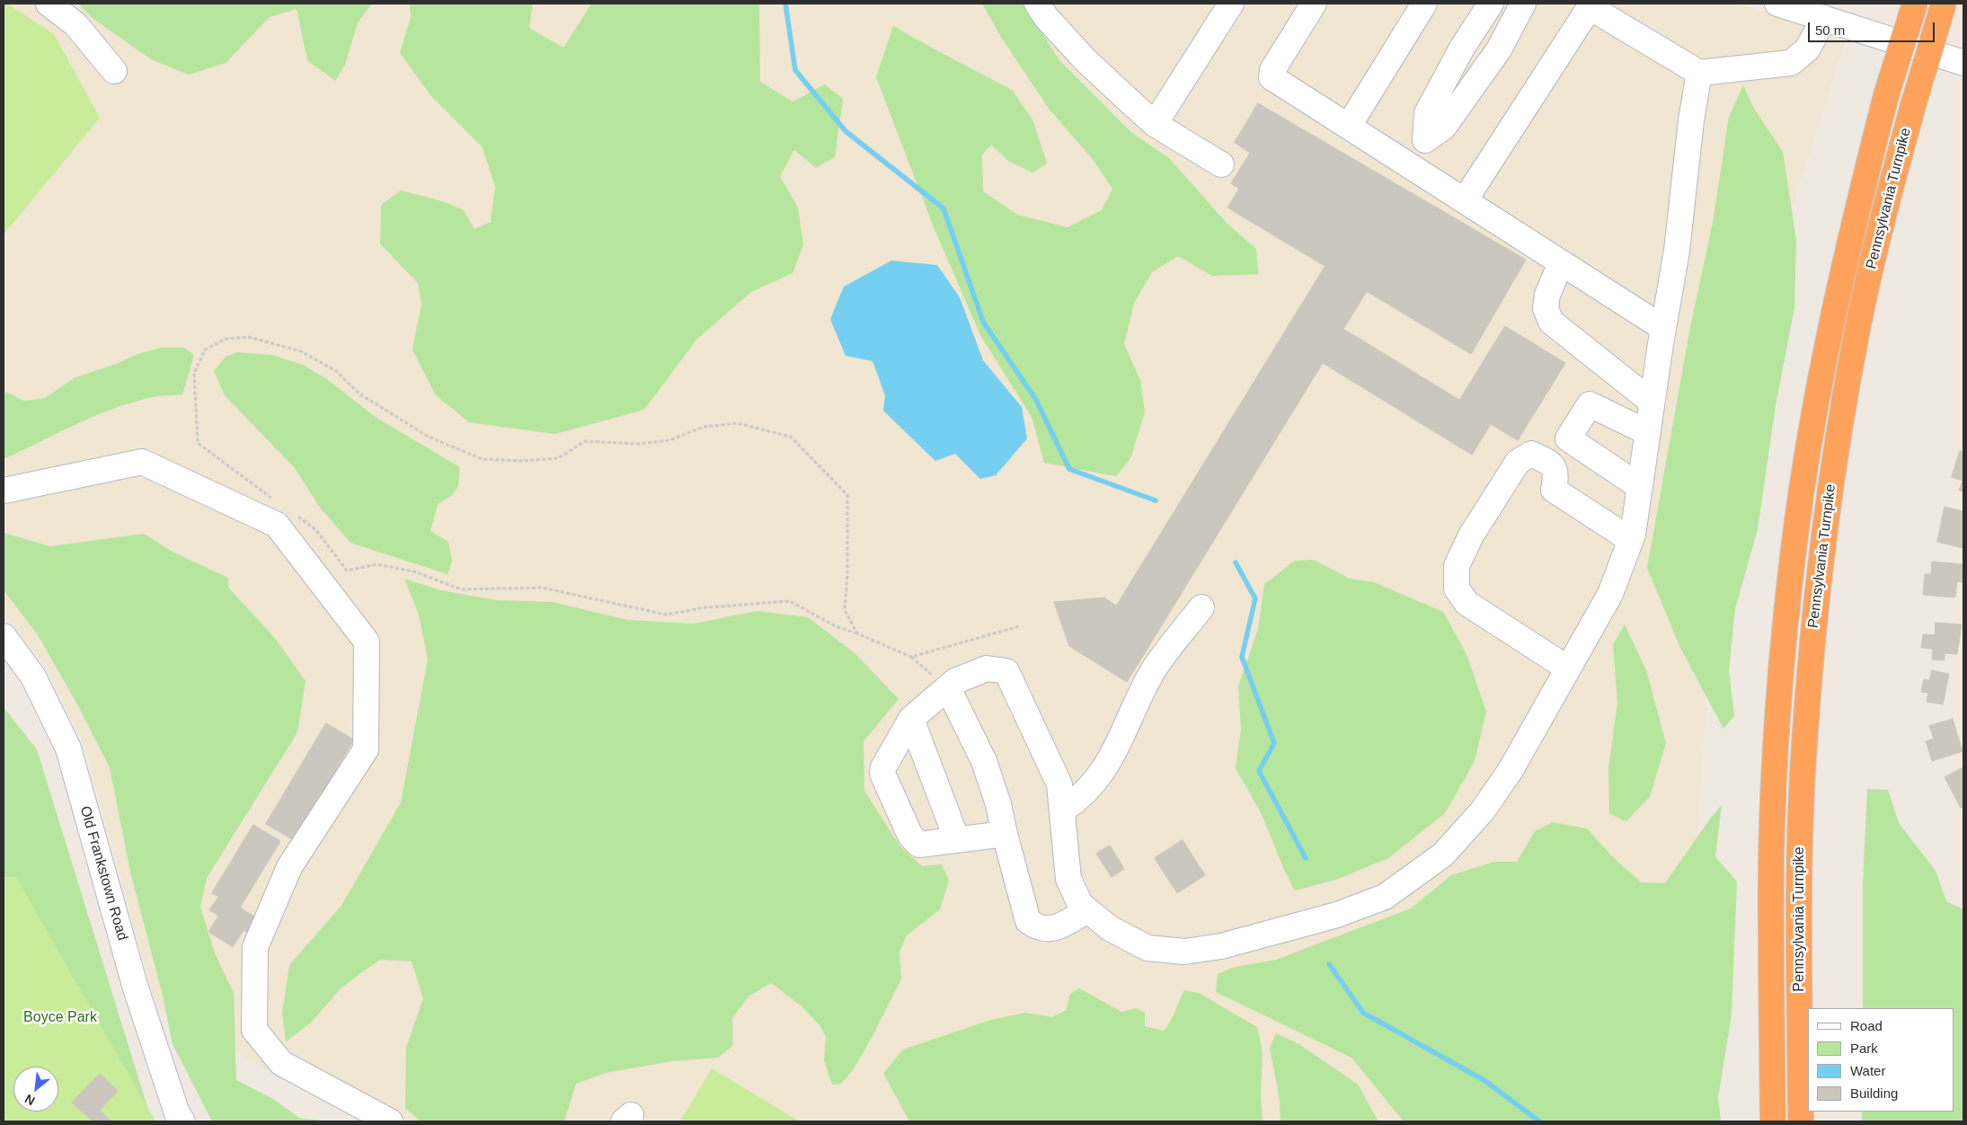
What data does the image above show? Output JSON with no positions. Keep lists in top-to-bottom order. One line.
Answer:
{"streets":{"highway":["Pennsylvania Turnpike"],"street":["Old Frankstown Road"]},"parks":["Boyce Park"],"legend":["Road","Park","Water","Building"],"scale_bar":"50 m","north":"bottom left"}
